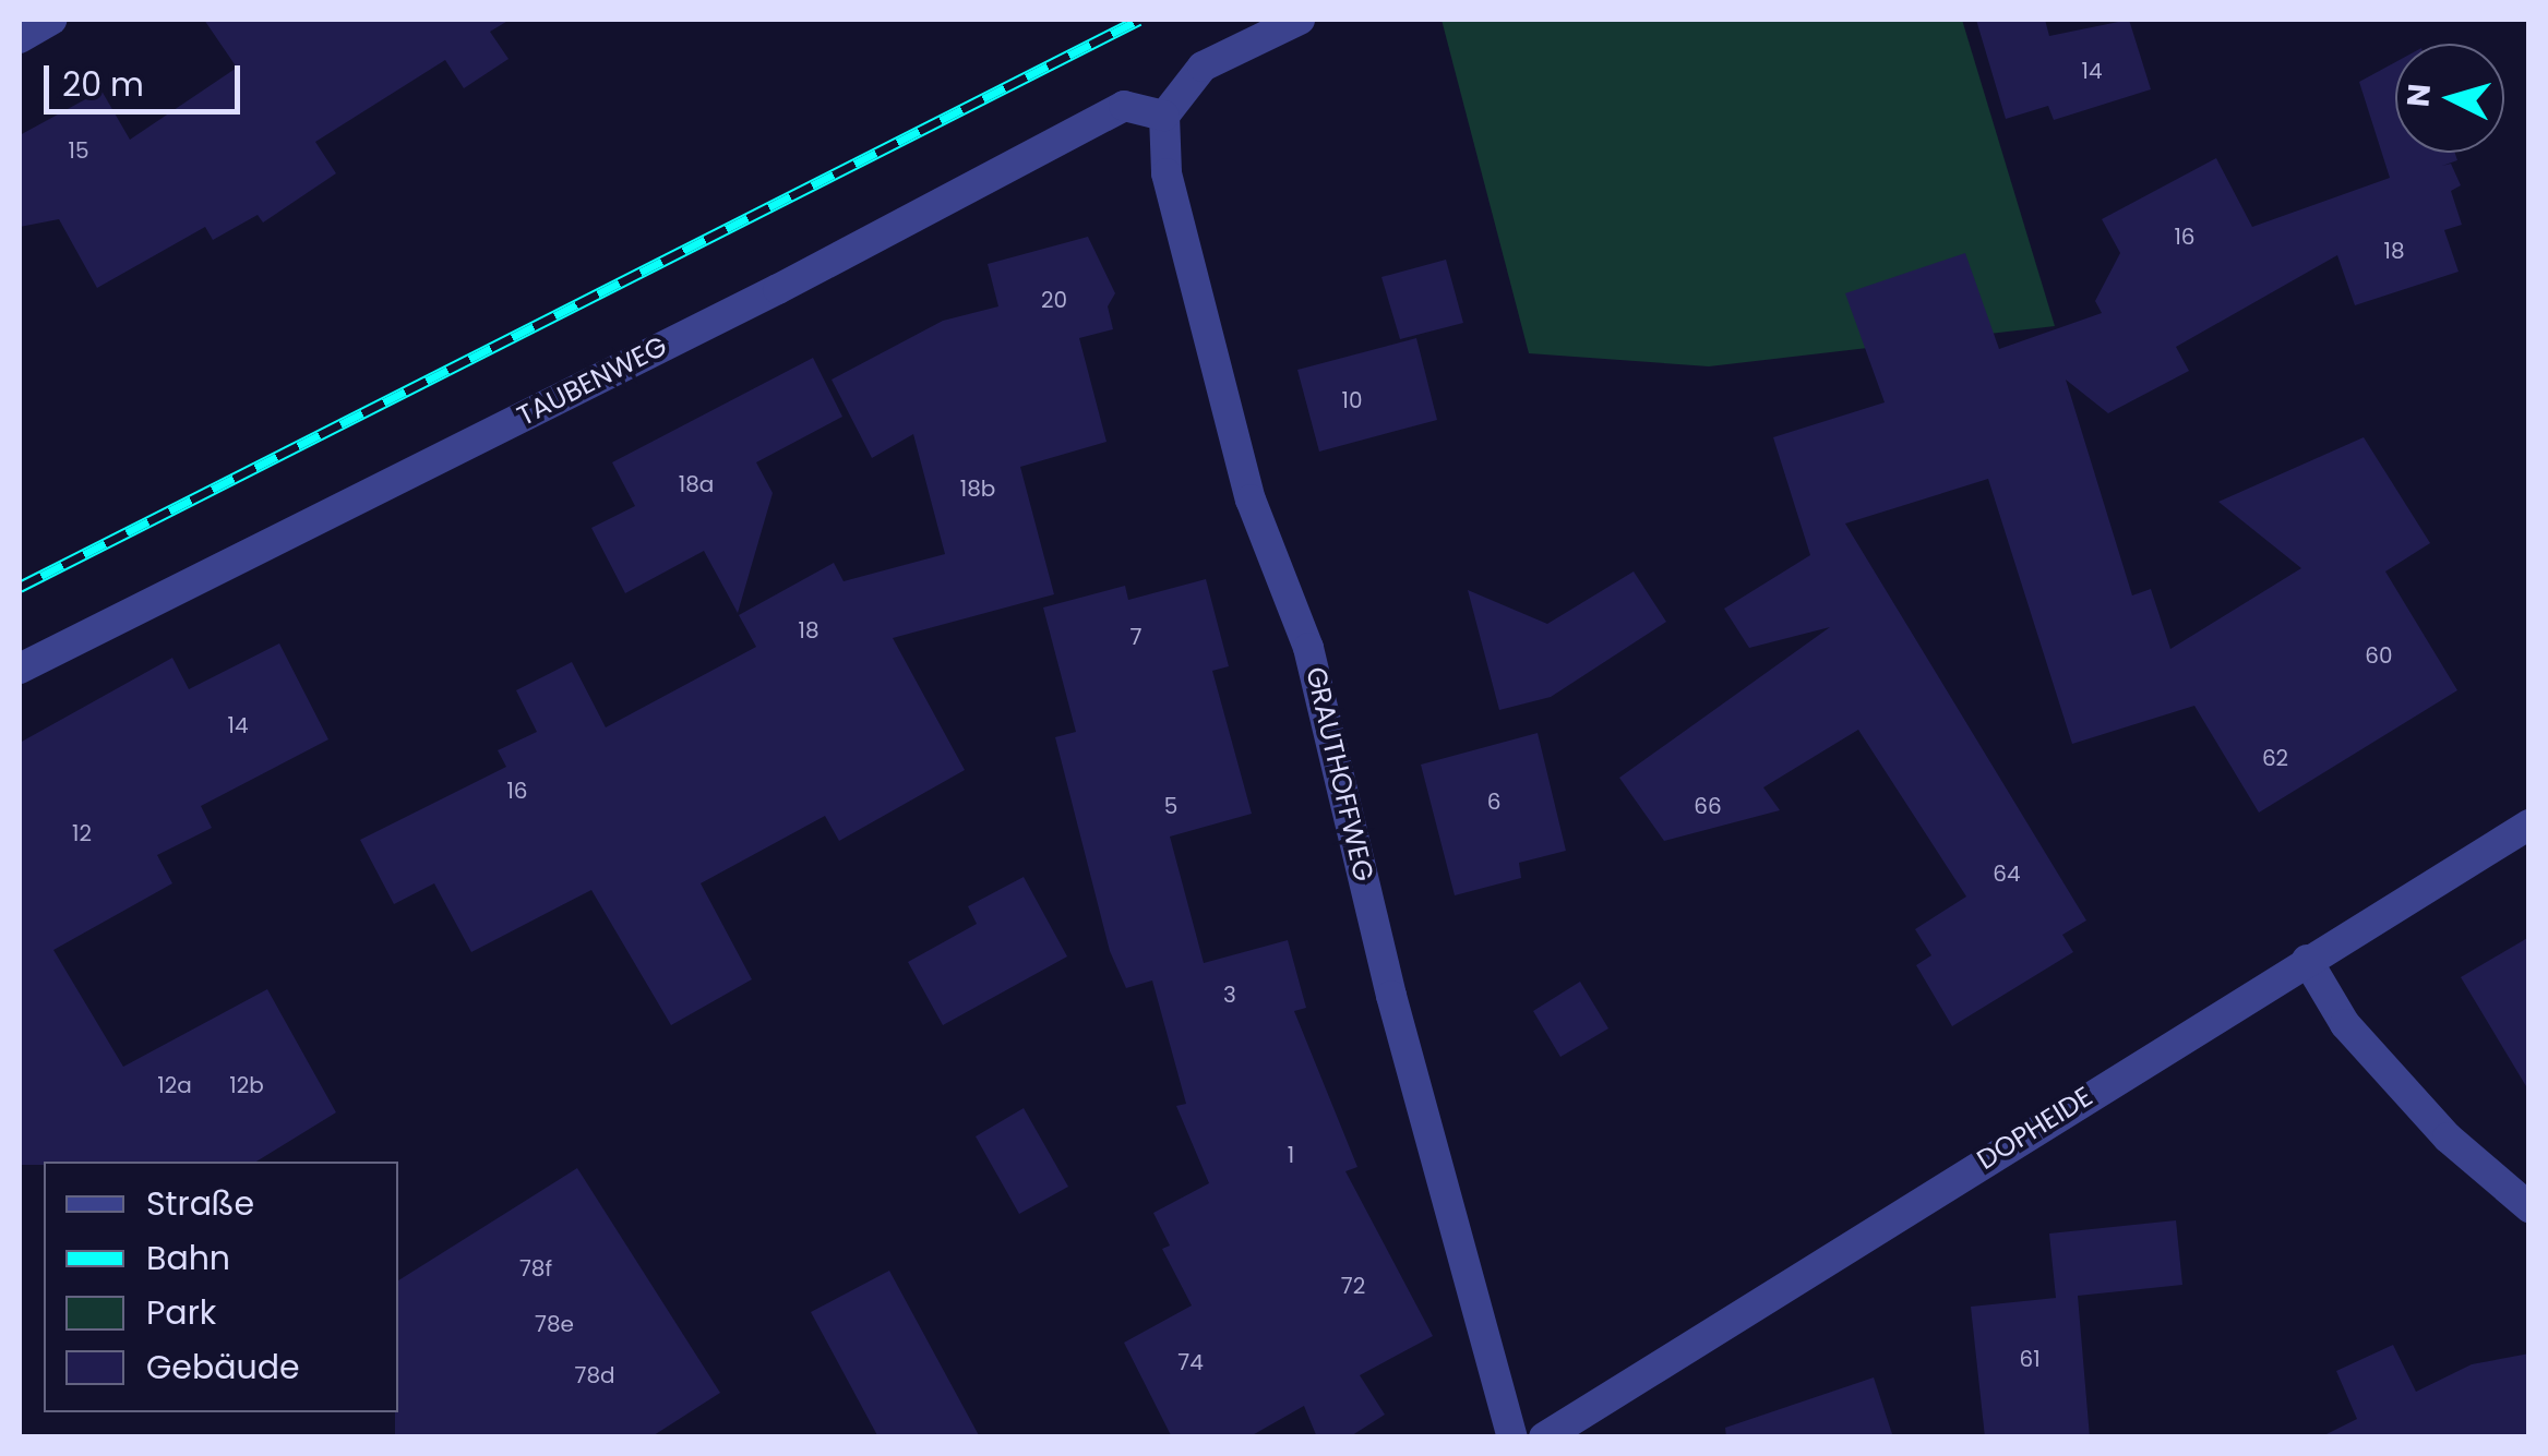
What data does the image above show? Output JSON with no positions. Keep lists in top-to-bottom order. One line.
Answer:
{"streets":{"street":["TAUBENWEG","GRAUTHOFFWEG","DOPHEIDE"]},"crossings":[["TAUBENWEG","GRAUTHOFFWEG"]],"house_numbers":["14","15","16","18","20","10","18a","18b","18","7","60","14","62","16","6","5","66","12","64","3","12a","12b","1","78f","72","78e","61","74","78d"],"legend":["Straße","Bahn","Park","Gebäude"],"scale_bar":"20 m","north":"left"}
